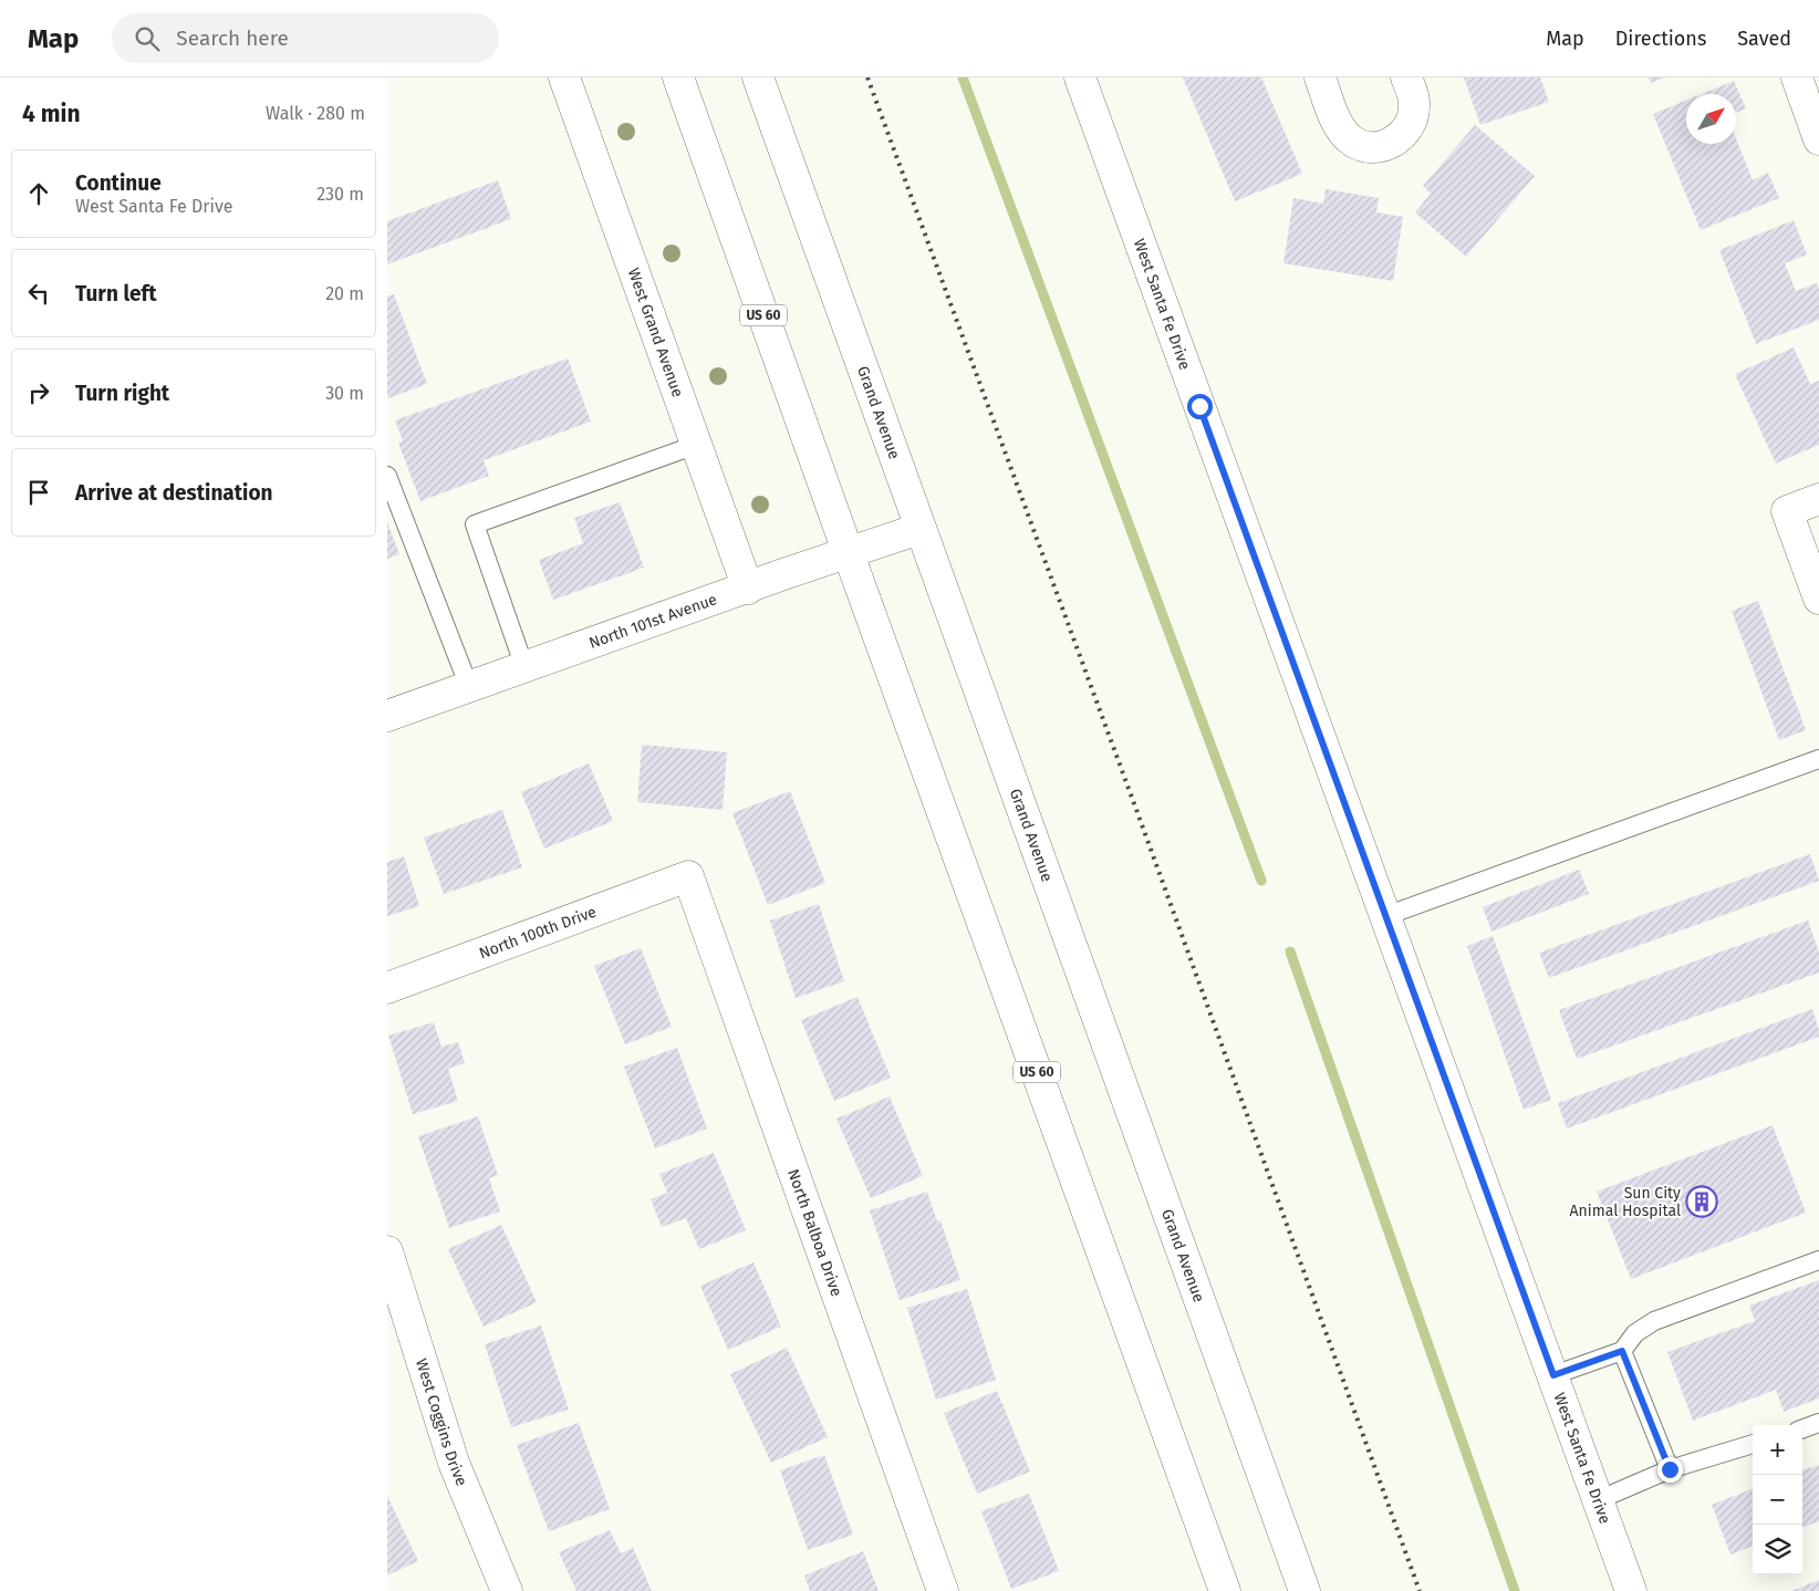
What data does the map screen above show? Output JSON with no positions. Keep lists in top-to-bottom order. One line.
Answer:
{"streets":{"main road":["West Santa Fe Drive","US 60","West Grand Avenue","Grand Avenue","North 101st Avenue","North 100th Drive","North Balboa Drive","West Coggins Drive"]},"crossings":[["US 60","North 101st Avenue"],["West Grand Avenue","North 101st Avenue"],["Grand Avenue","North 101st Avenue"],["North 100th Drive","North Balboa Drive"]],"places":{"building":["Sun City Animal Hospital"]},"north":"top right","page":{"header":"Map","search":"Search here","nav":["Map","Directions","Saved"],"heading":["4 min","Walk · 280 m"],"list":[["Continue","West Santa Fe Drive","230 m"],["Turn left","20 m"],["Turn right","30 m"],"Arrive at destination"],"map_buttons":["+","−"]}}
